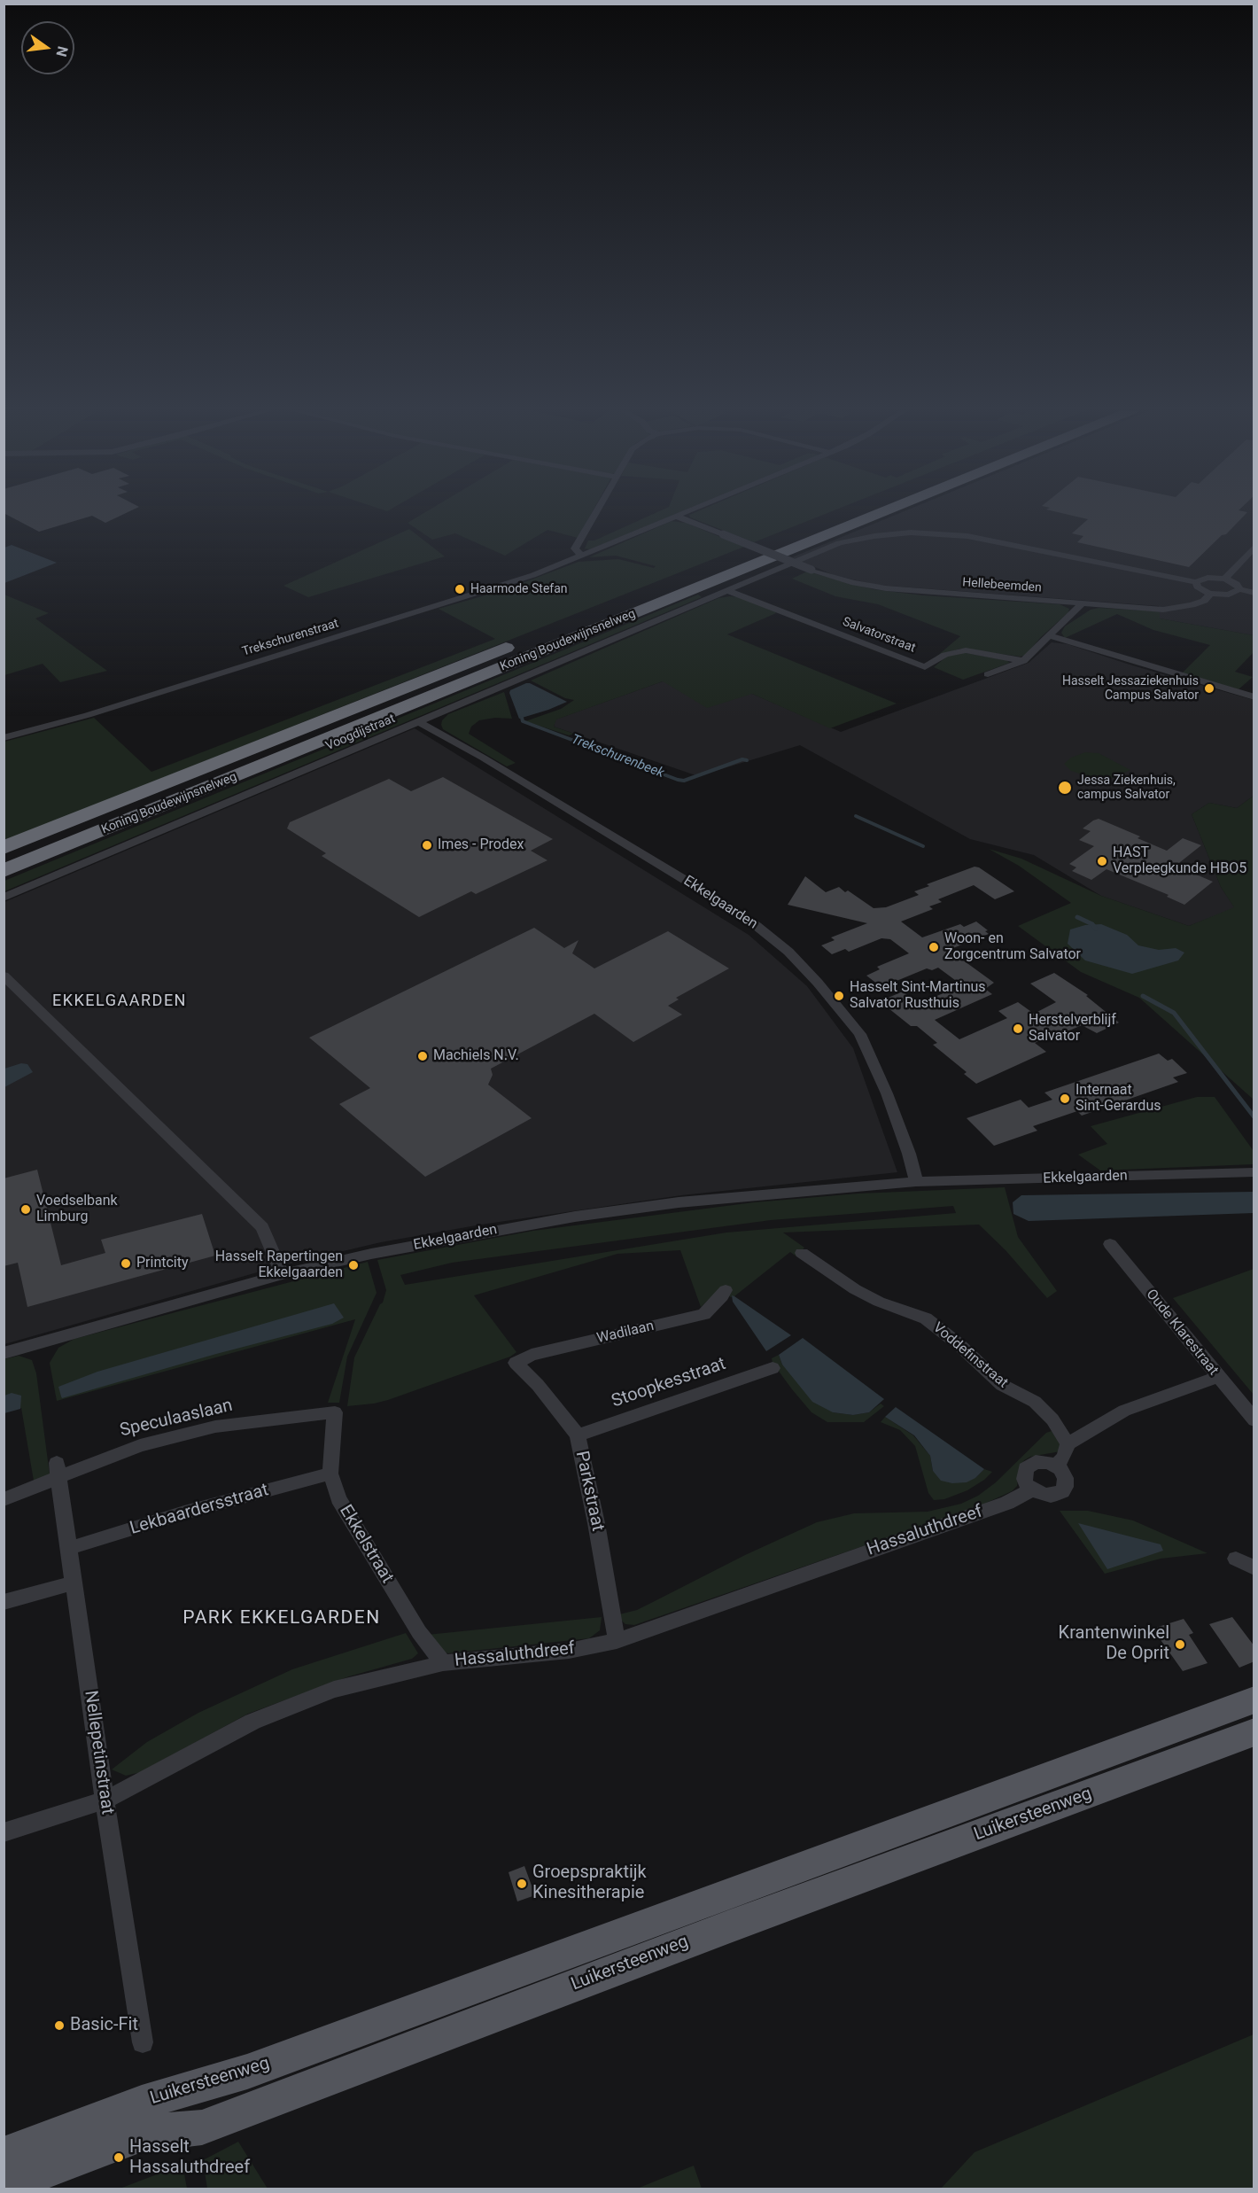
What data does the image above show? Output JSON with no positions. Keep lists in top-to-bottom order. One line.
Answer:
{"streets":{"highway":["Koning Boudewijnsnelweg"],"main road":["Luikersteenweg"],"street":["Hellebeemden","Salvatorstraat","Trekschurenstraat","Voogdijstraat","Ekkelgaarden","Wadilaan","Oude Klarestraat","Voddefinstraat","Stoopkesstraat","Speculaaslaan","Parkstraat","Lekbaardersstraat","Hassaluthdreef","Ekkelstraat","Nellepetinstraat"]},"crossings":[["Hellebeemden","Trekschurenstraat"],["Salvatorstraat","Voogdijstraat"],["Voogdijstraat","Ekkelgaarden"],["Wadilaan","Parkstraat"],["Stoopkesstraat","Parkstraat"],["Speculaaslaan","Ekkelstraat"],["Speculaaslaan","Nellepetinstraat"],["Parkstraat","Hassaluthdreef"],["Lekbaardersstraat","Ekkelstraat"],["Lekbaardersstraat","Nellepetinstraat"],["Hassaluthdreef","Ekkelstraat"],["Hassaluthdreef","Nellepetinstraat"]],"districts":["EKKELGAARDEN","PARK EKKELGARDEN"],"water":["Trekschurenbeek"],"places":["Haarmode Stefan","Hasselt Jessaziekenhuis Campus Salvator","Jessa Ziekenhuis, campus Salvator","Imes - Prodex","HAST Verpleegkunde HBO5","Woon- en Zorgcentrum Salvator","Hasselt Sint-Martinus Salvator Rusthuis","Herstelverblijf Salvator","Machiels N.V.","Internaat Sint-Gerardus","Voedselbank Limburg","Printcity","Hasselt Rapertingen Ekkelgaarden","Krantenwinkel De Oprit","Groepspraktijk Kinesitherapie","Basic-Fit","Hasselt Hassaluthdreef"],"north":"right"}
